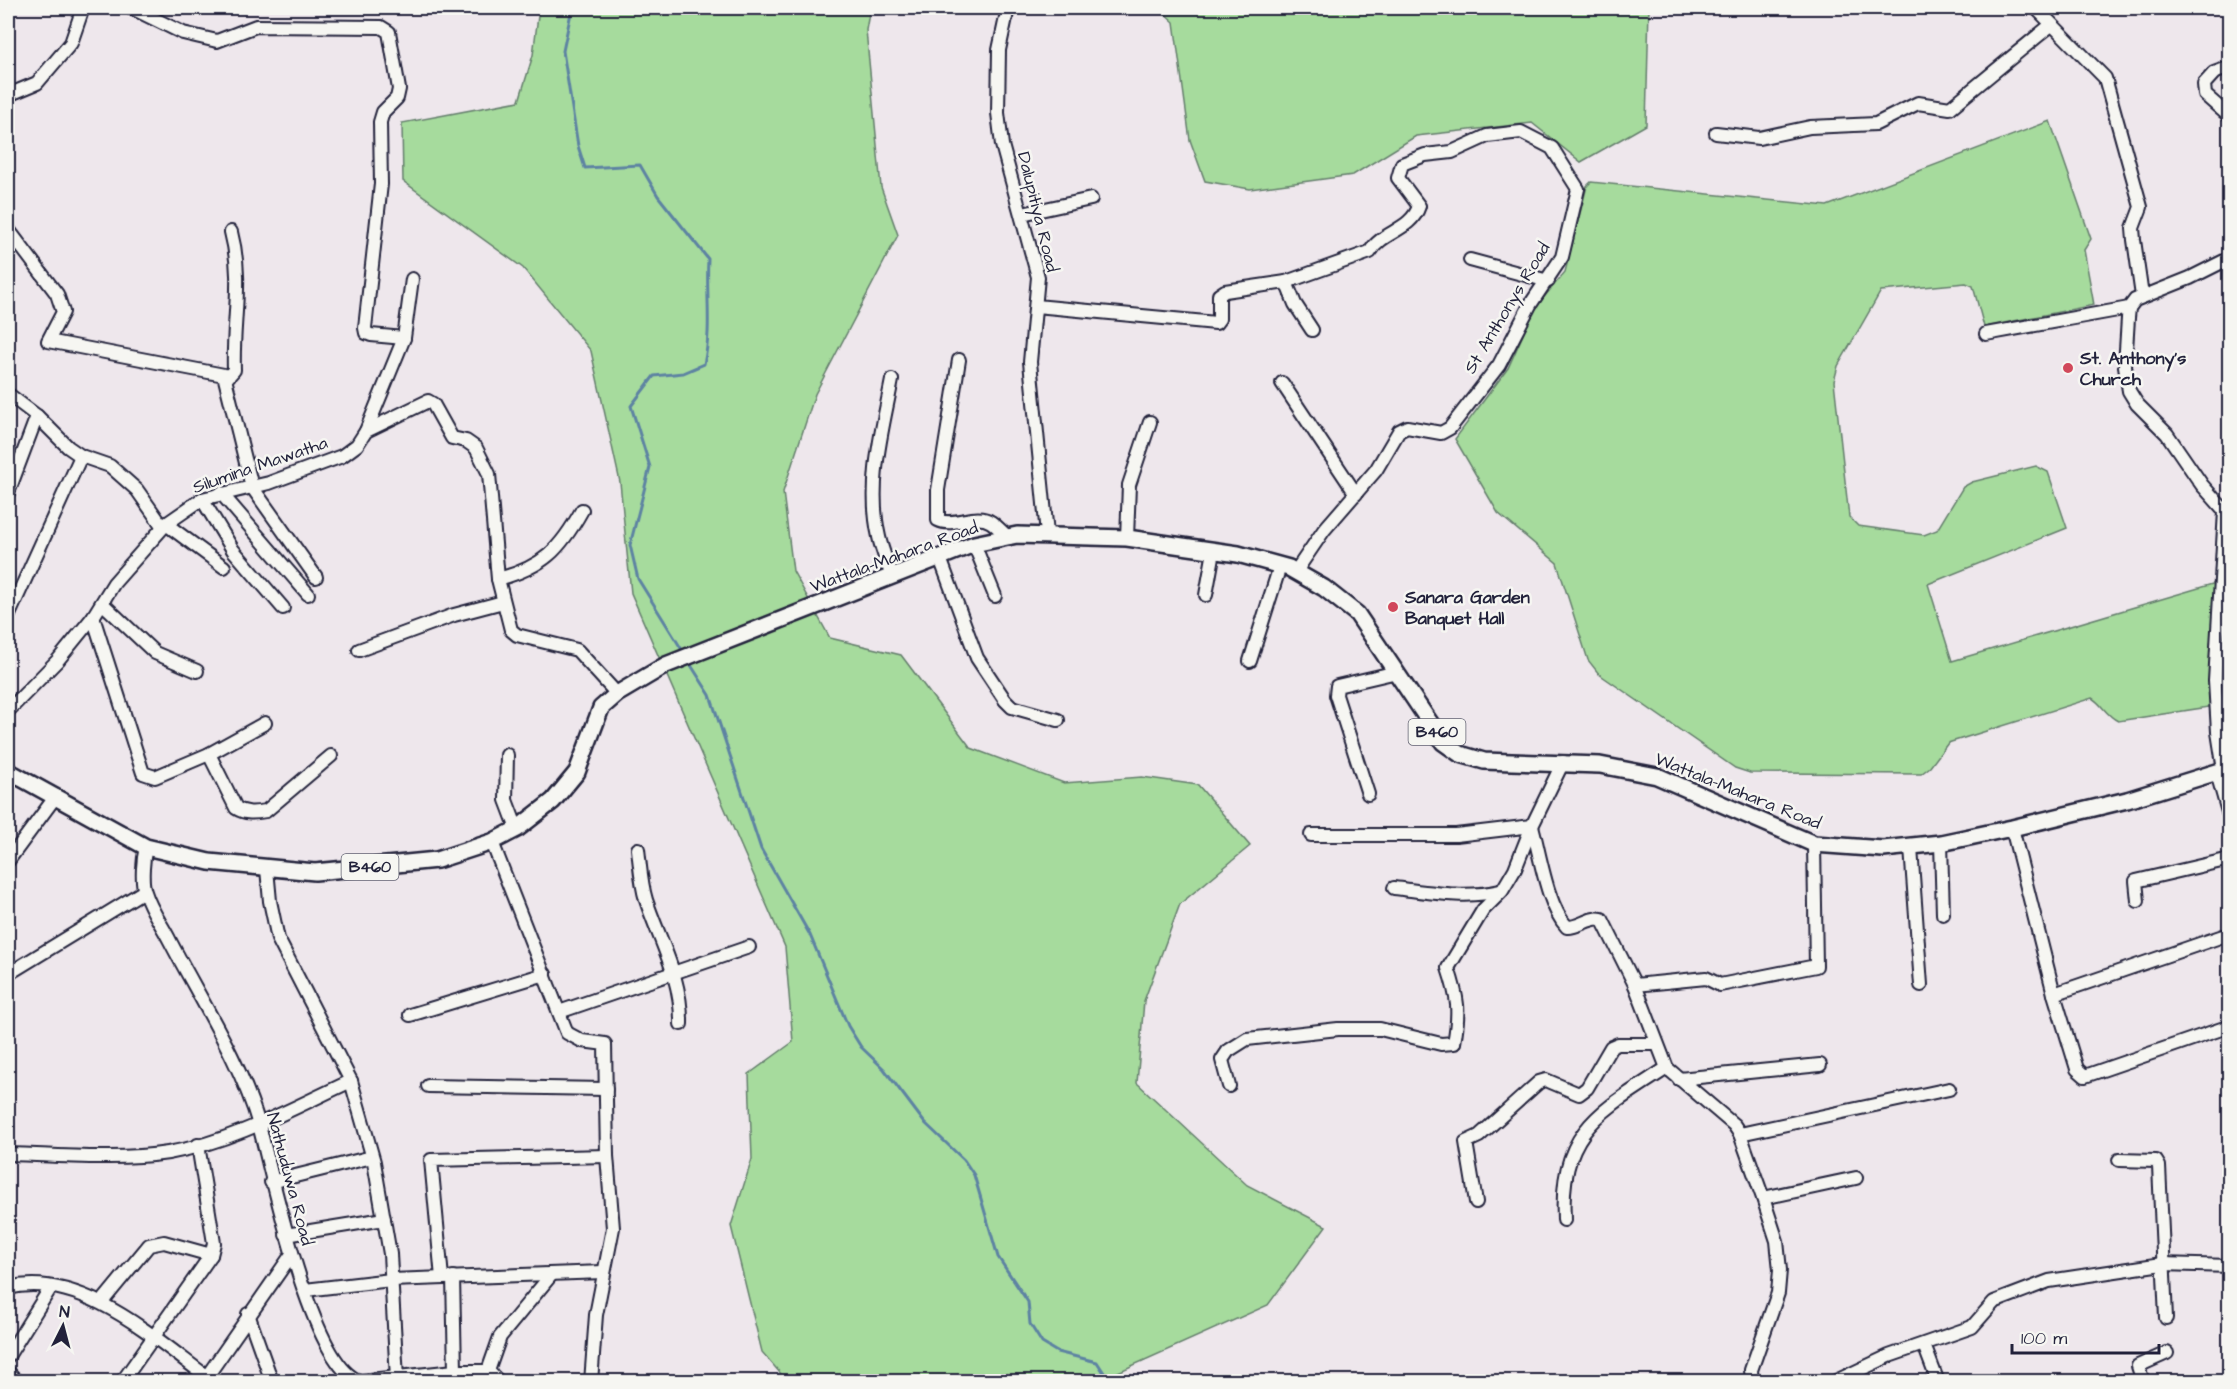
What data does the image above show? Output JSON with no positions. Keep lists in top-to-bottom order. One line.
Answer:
{"streets":{"main road":["Wattala-Mahara Road","B460"],"street":["Dalupitiya Road","St Anthonys Road","Silumina Mawatha","Nathuduwa Road"]},"crossings":[["Dalupitiya Road","Wattala-Mahara Road"],["St Anthonys Road","Wattala-Mahara Road"],["Silumina Mawatha","Wattala-Mahara Road"]],"places":["St. Anthony's Church","Sanara Garden Banquet Hall"],"scale_bar":"100 m","north":"top"}
